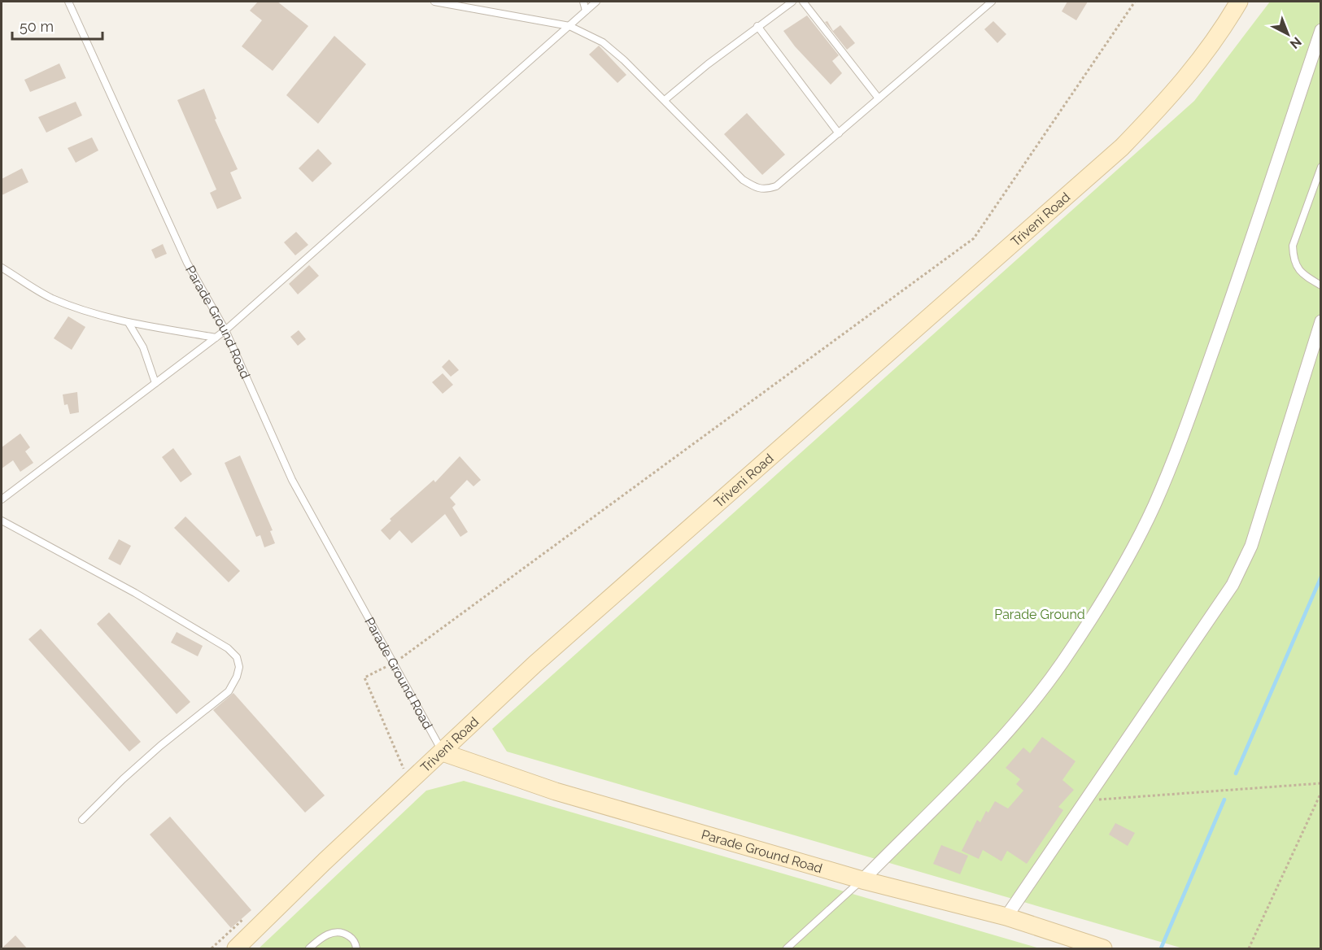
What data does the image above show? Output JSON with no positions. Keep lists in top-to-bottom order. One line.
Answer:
{"streets":{"main road":["Triveni Road","Parade Ground Road"]},"crossings":[["Triveni Road","Parade Ground Road"]],"parks":["Parade Ground"],"scale_bar":"50 m","north":"bottom right"}
